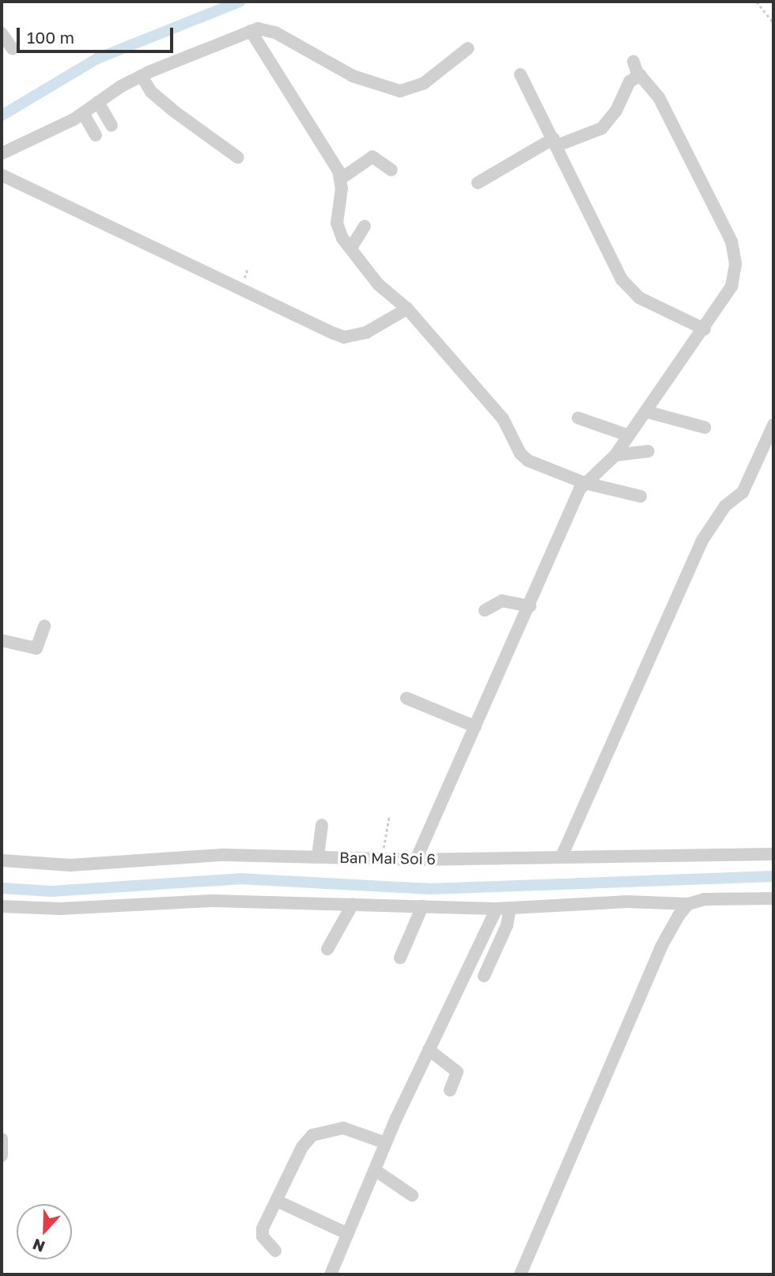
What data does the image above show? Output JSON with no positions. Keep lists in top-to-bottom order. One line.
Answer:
{"streets":{"street":["Ban Mai Soi 6"]},"scale_bar":"100 m","north":"bottom"}
